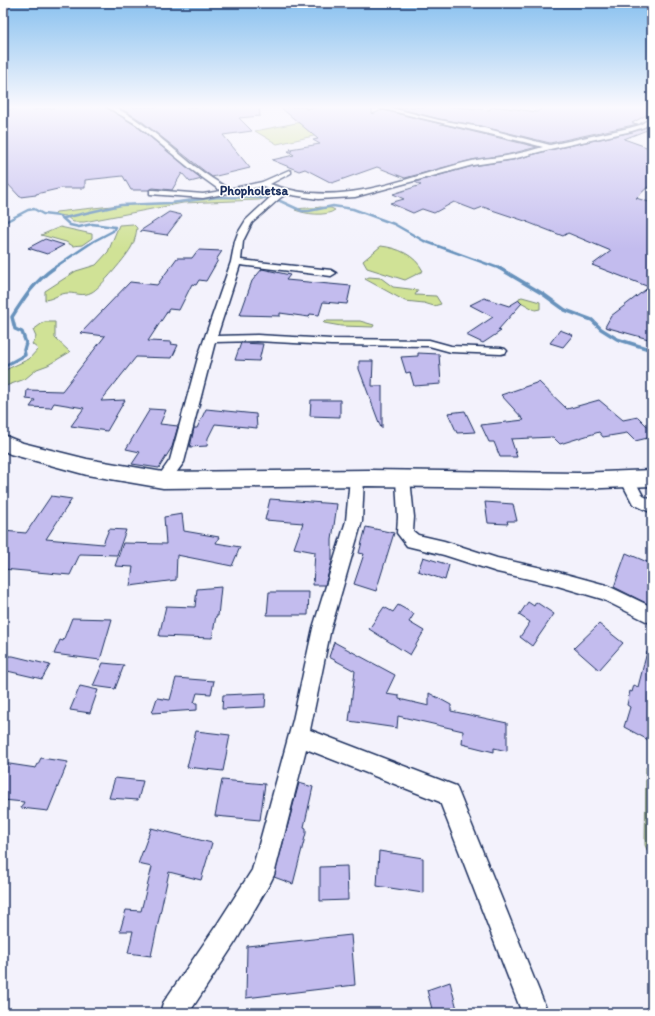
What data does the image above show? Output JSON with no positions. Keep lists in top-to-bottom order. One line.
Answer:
{"districts":["Phopholetsa"]}
